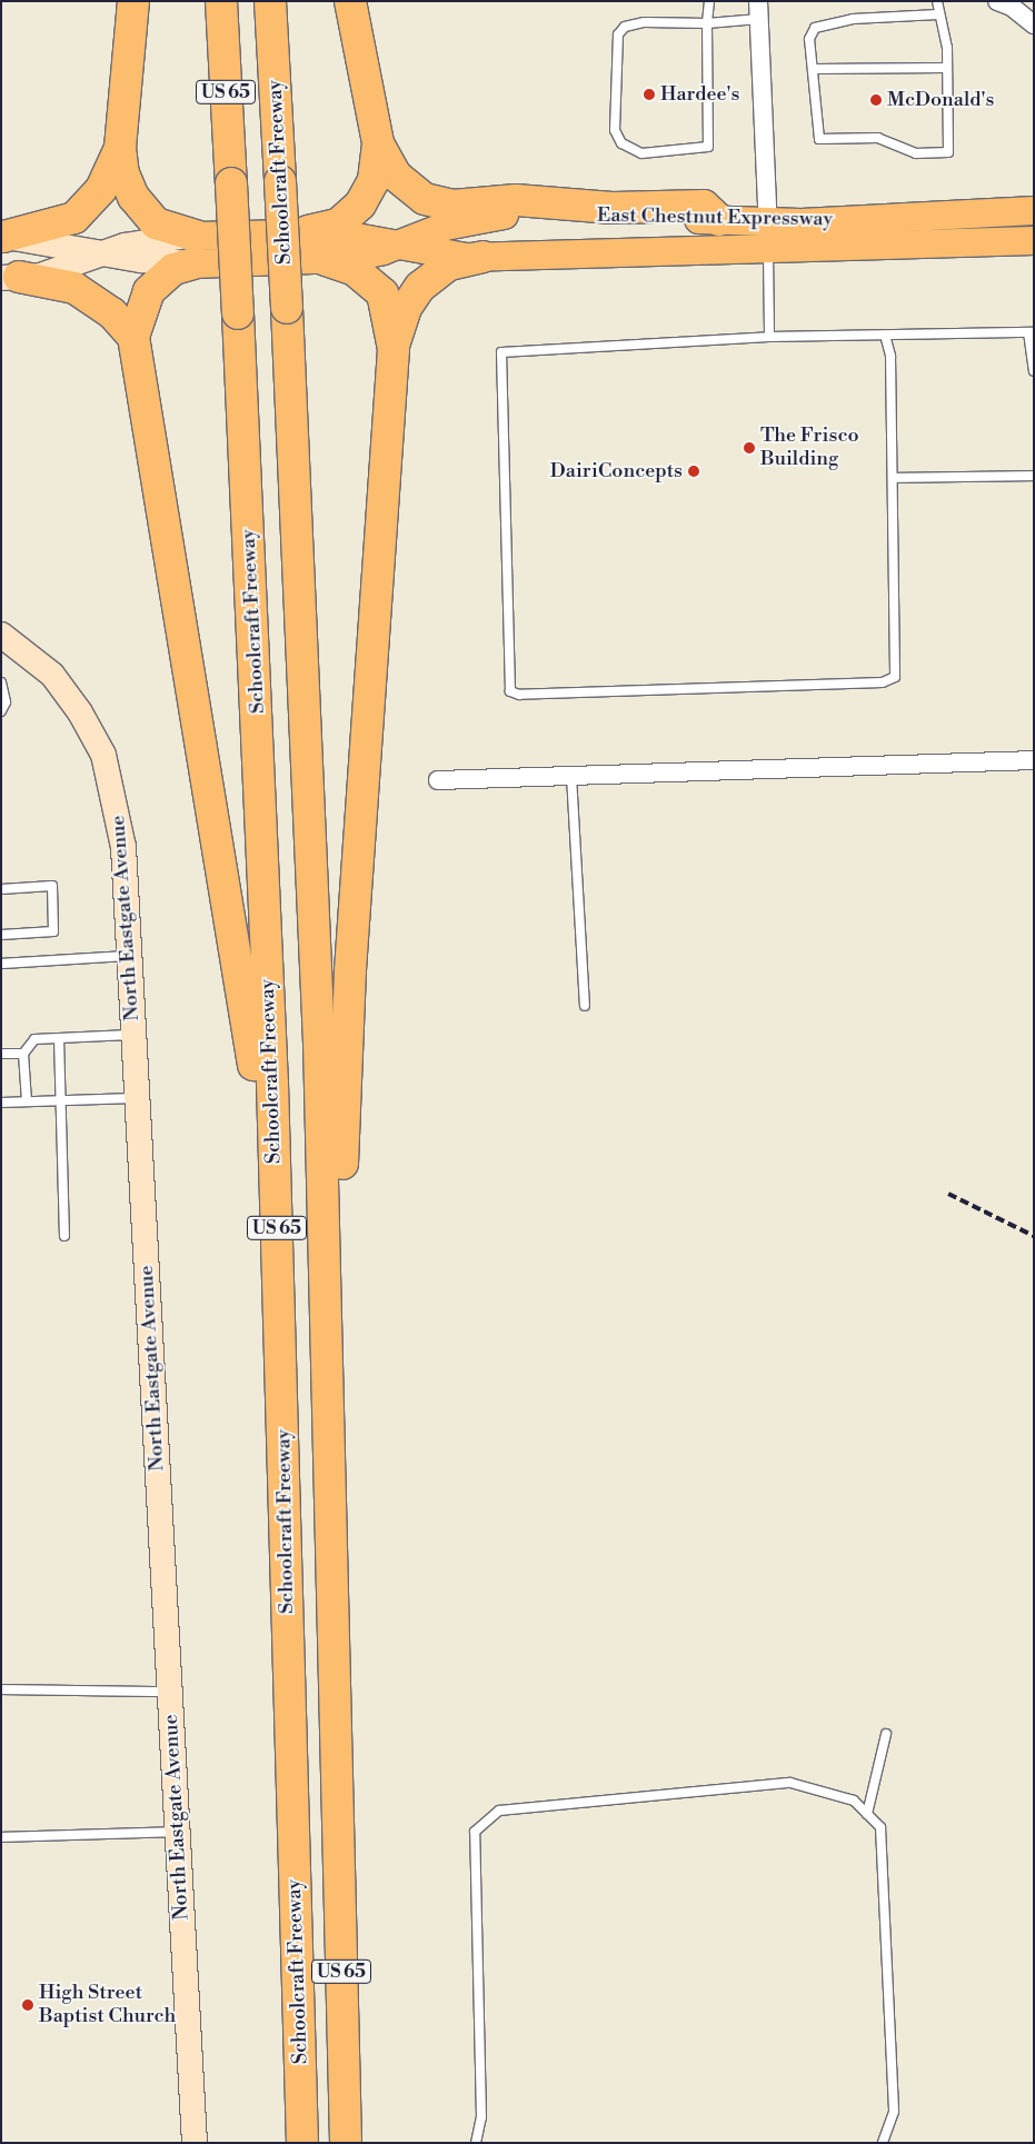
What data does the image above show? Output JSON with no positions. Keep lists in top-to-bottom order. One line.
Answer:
{"streets":{"highway":["US 65","Schoolcraft Freeway"],"main road":["East Chestnut Expressway"],"street":["North Eastgate Avenue"]},"places":["Hardee's","McDonald's","The Frisco Building","DairiConcepts","High Street Baptist Church"]}
